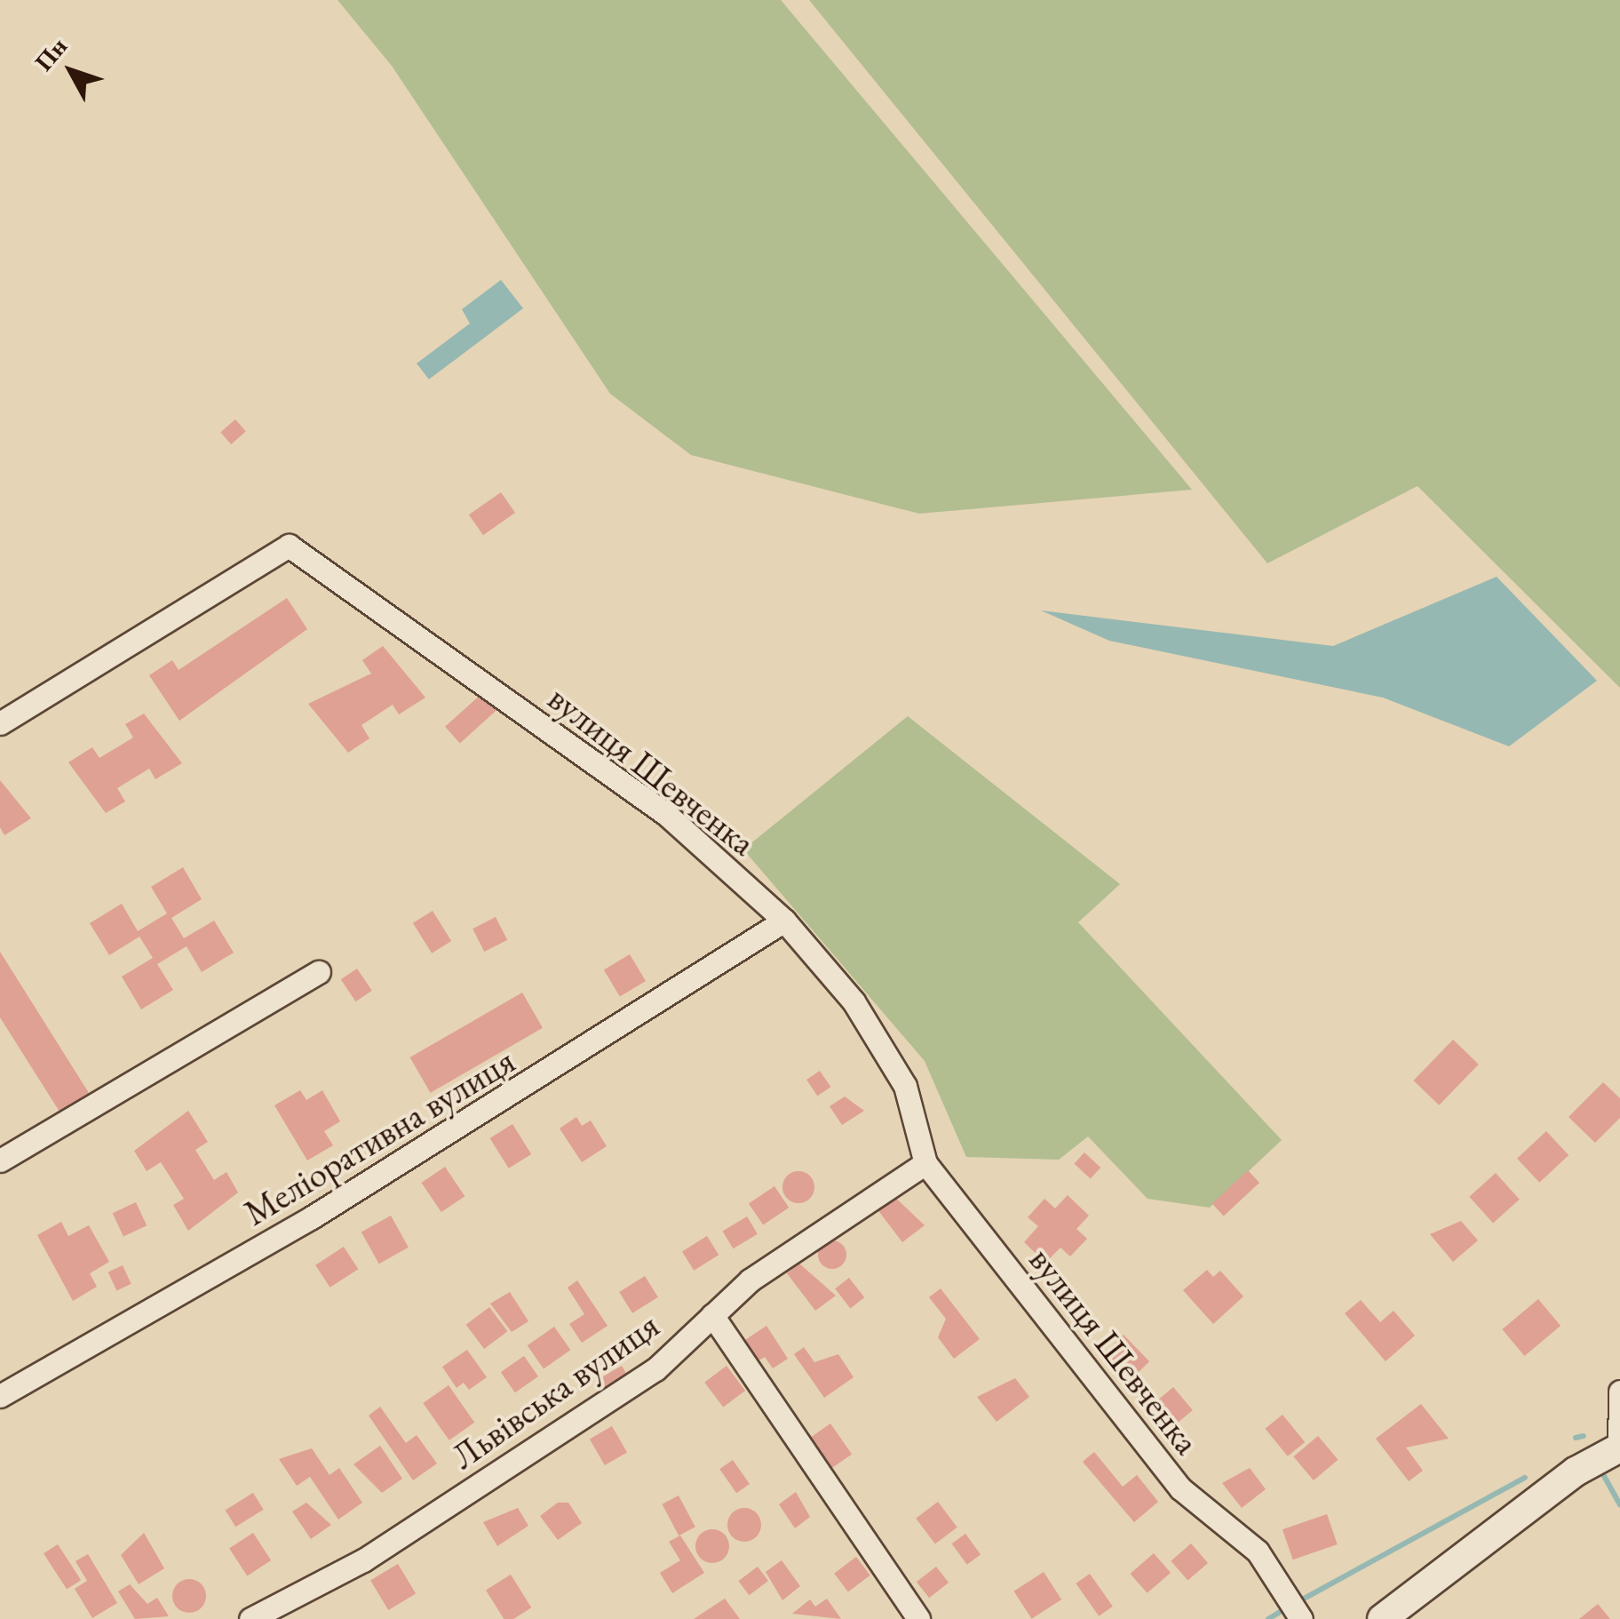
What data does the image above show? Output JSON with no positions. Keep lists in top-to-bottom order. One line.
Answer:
{"streets":{"street":["вулиця Шевченка","Меліоративна вулиця","Львівська вулиця"]},"crossings":[["вулиця Шевченка","Меліоративна вулиця"],["вулиця Шевченка","Львівська вулиця"]],"north":"top left"}
